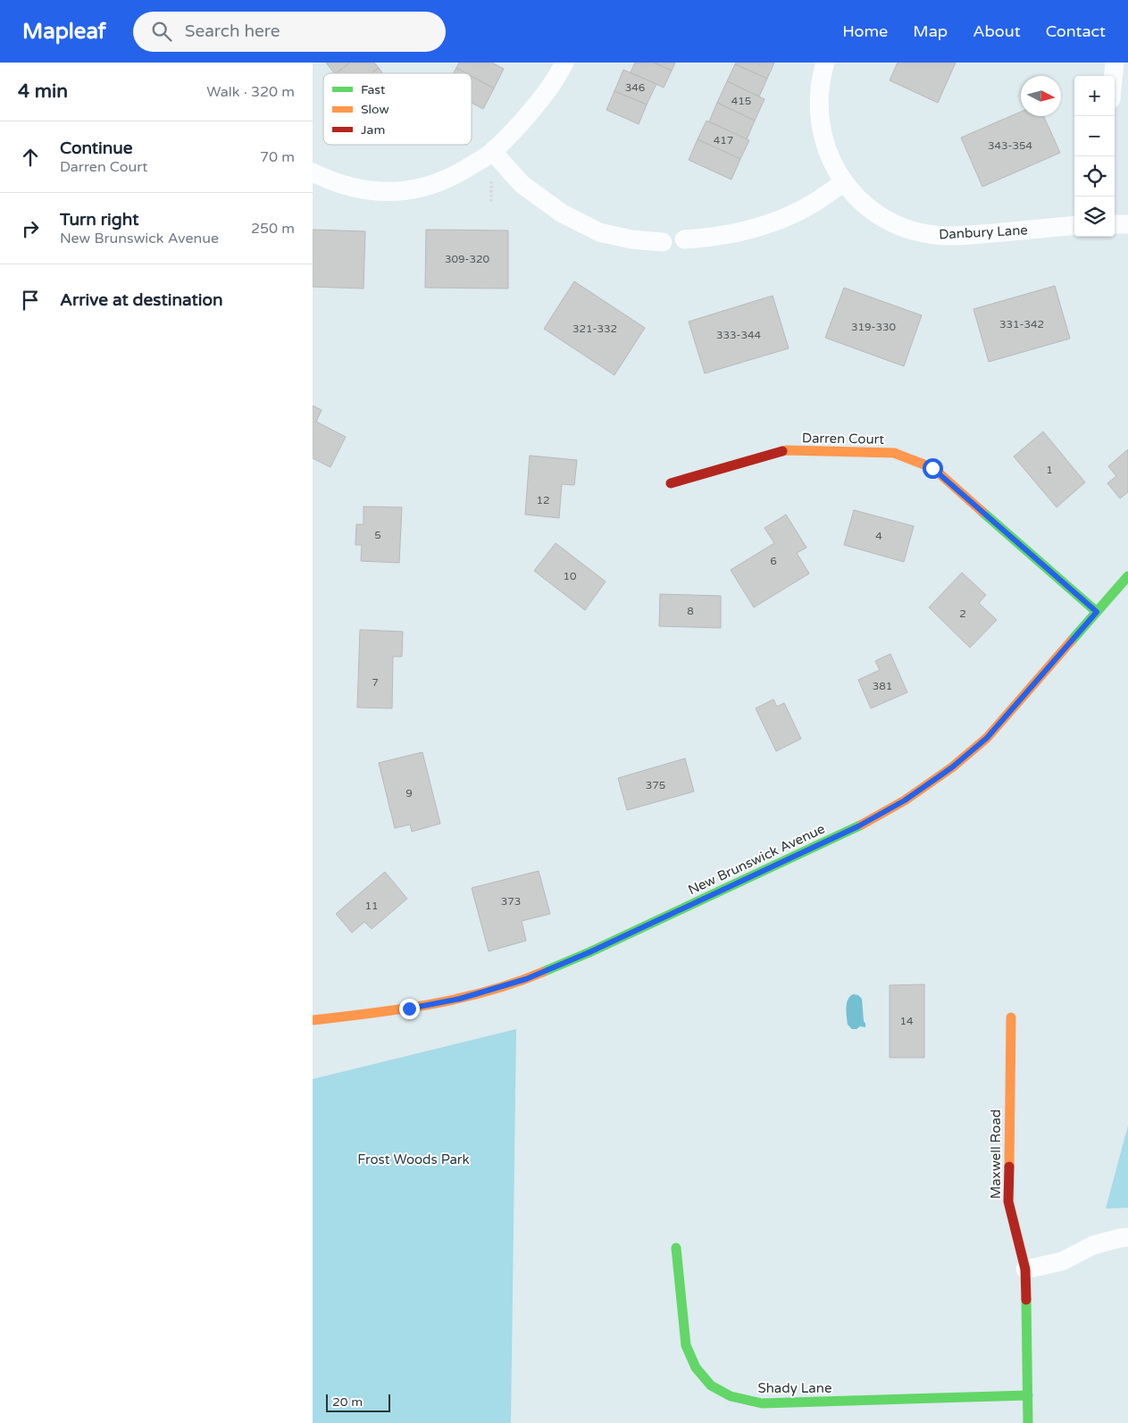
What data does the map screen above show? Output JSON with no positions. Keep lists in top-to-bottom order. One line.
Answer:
{"streets":{"street":["Danbury Lane","Darren Court","New Brunswick Avenue","Maxwell Road","Shady Lane"]},"crossings":[["Darren Court","New Brunswick Avenue"],["Maxwell Road","Shady Lane"]],"parks":["Frost Woods Park"],"house_numbers":["346","415","417","343-354","309-320","331-342","319-330","321-332","333-344","1","12","5","4","6","10","8","2","7","381","375","9","373","11","14"],"legend":["Fast","Slow","Jam"],"scale_bar":"20 m","north":"right","page":{"header":"Mapleaf","search":"Search here","nav":["Home","Map","About","Contact"],"heading":["4 min","Walk · 320 m"],"map_buttons":["+","−"],"list":[["Continue","Darren Court","70 m"],["Turn right","New Brunswick Avenue","250 m"],"Arrive at destination"],"scale":"20 m"}}
